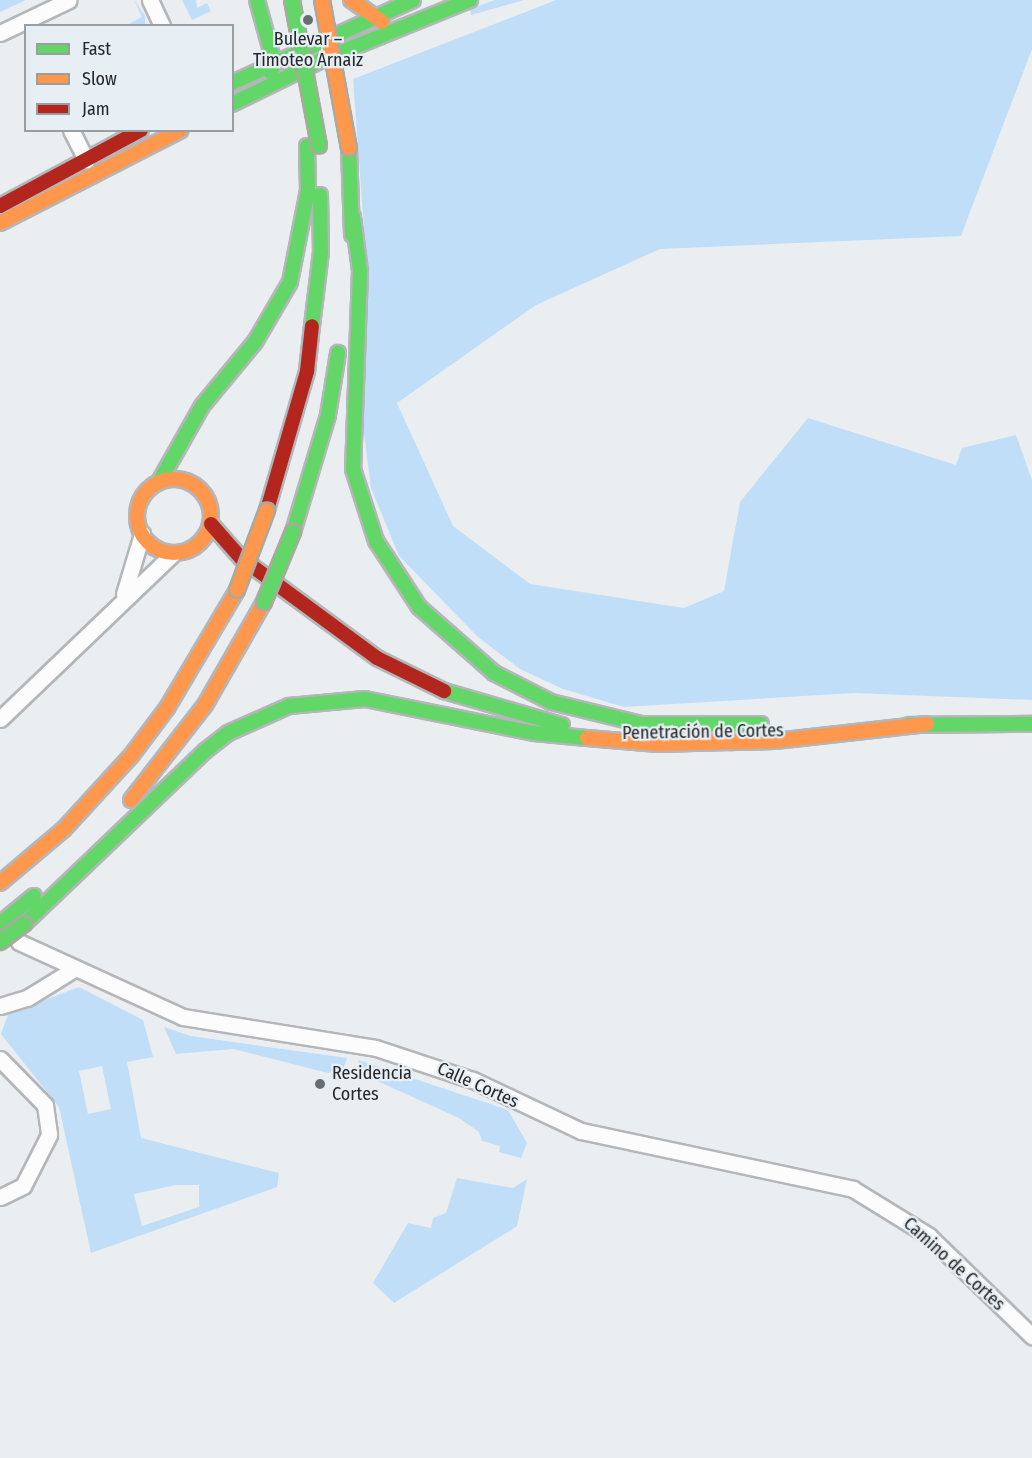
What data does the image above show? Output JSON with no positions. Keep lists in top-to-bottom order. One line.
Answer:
{"streets":{"main road":["Penetración de Cortes"],"street":["Calle Cortes","Camino de Cortes"]},"crossings":[["Calle Cortes","Camino de Cortes"]],"places":["Bulevar – Timoteo Arnaiz","Residencia Cortes"],"legend":["Fast","Slow","Jam"]}
